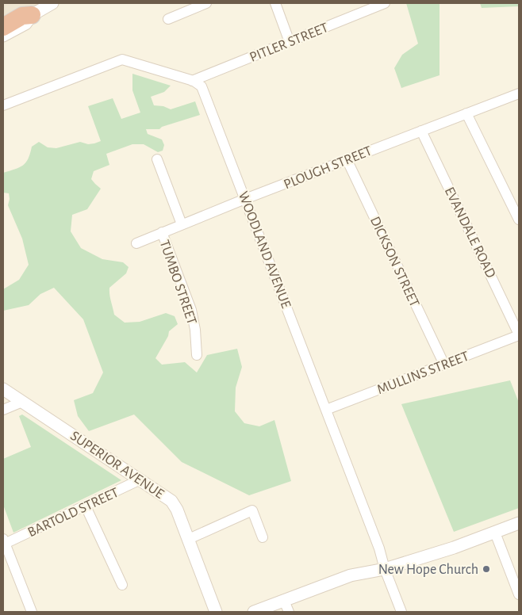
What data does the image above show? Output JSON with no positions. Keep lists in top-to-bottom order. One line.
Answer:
{"streets":{"street":["PITLER STREET","PLOUGH STREET","EVANDALE ROAD","WOODLAND AVENUE","DICKSON STREET","TUMBO STREET","MULLINS STREET","SUPERIOR AVENUE","BARTOLD STREET"]},"crossings":[["PITLER STREET","WOODLAND AVENUE"],["PLOUGH STREET","EVANDALE ROAD"],["PLOUGH STREET","WOODLAND AVENUE"],["PLOUGH STREET","DICKSON STREET"],["PLOUGH STREET","TUMBO STREET"],["EVANDALE ROAD","MULLINS STREET"],["WOODLAND AVENUE","MULLINS STREET"],["DICKSON STREET","MULLINS STREET"],["SUPERIOR AVENUE","BARTOLD STREET"]],"places":["New Hope Church"]}
